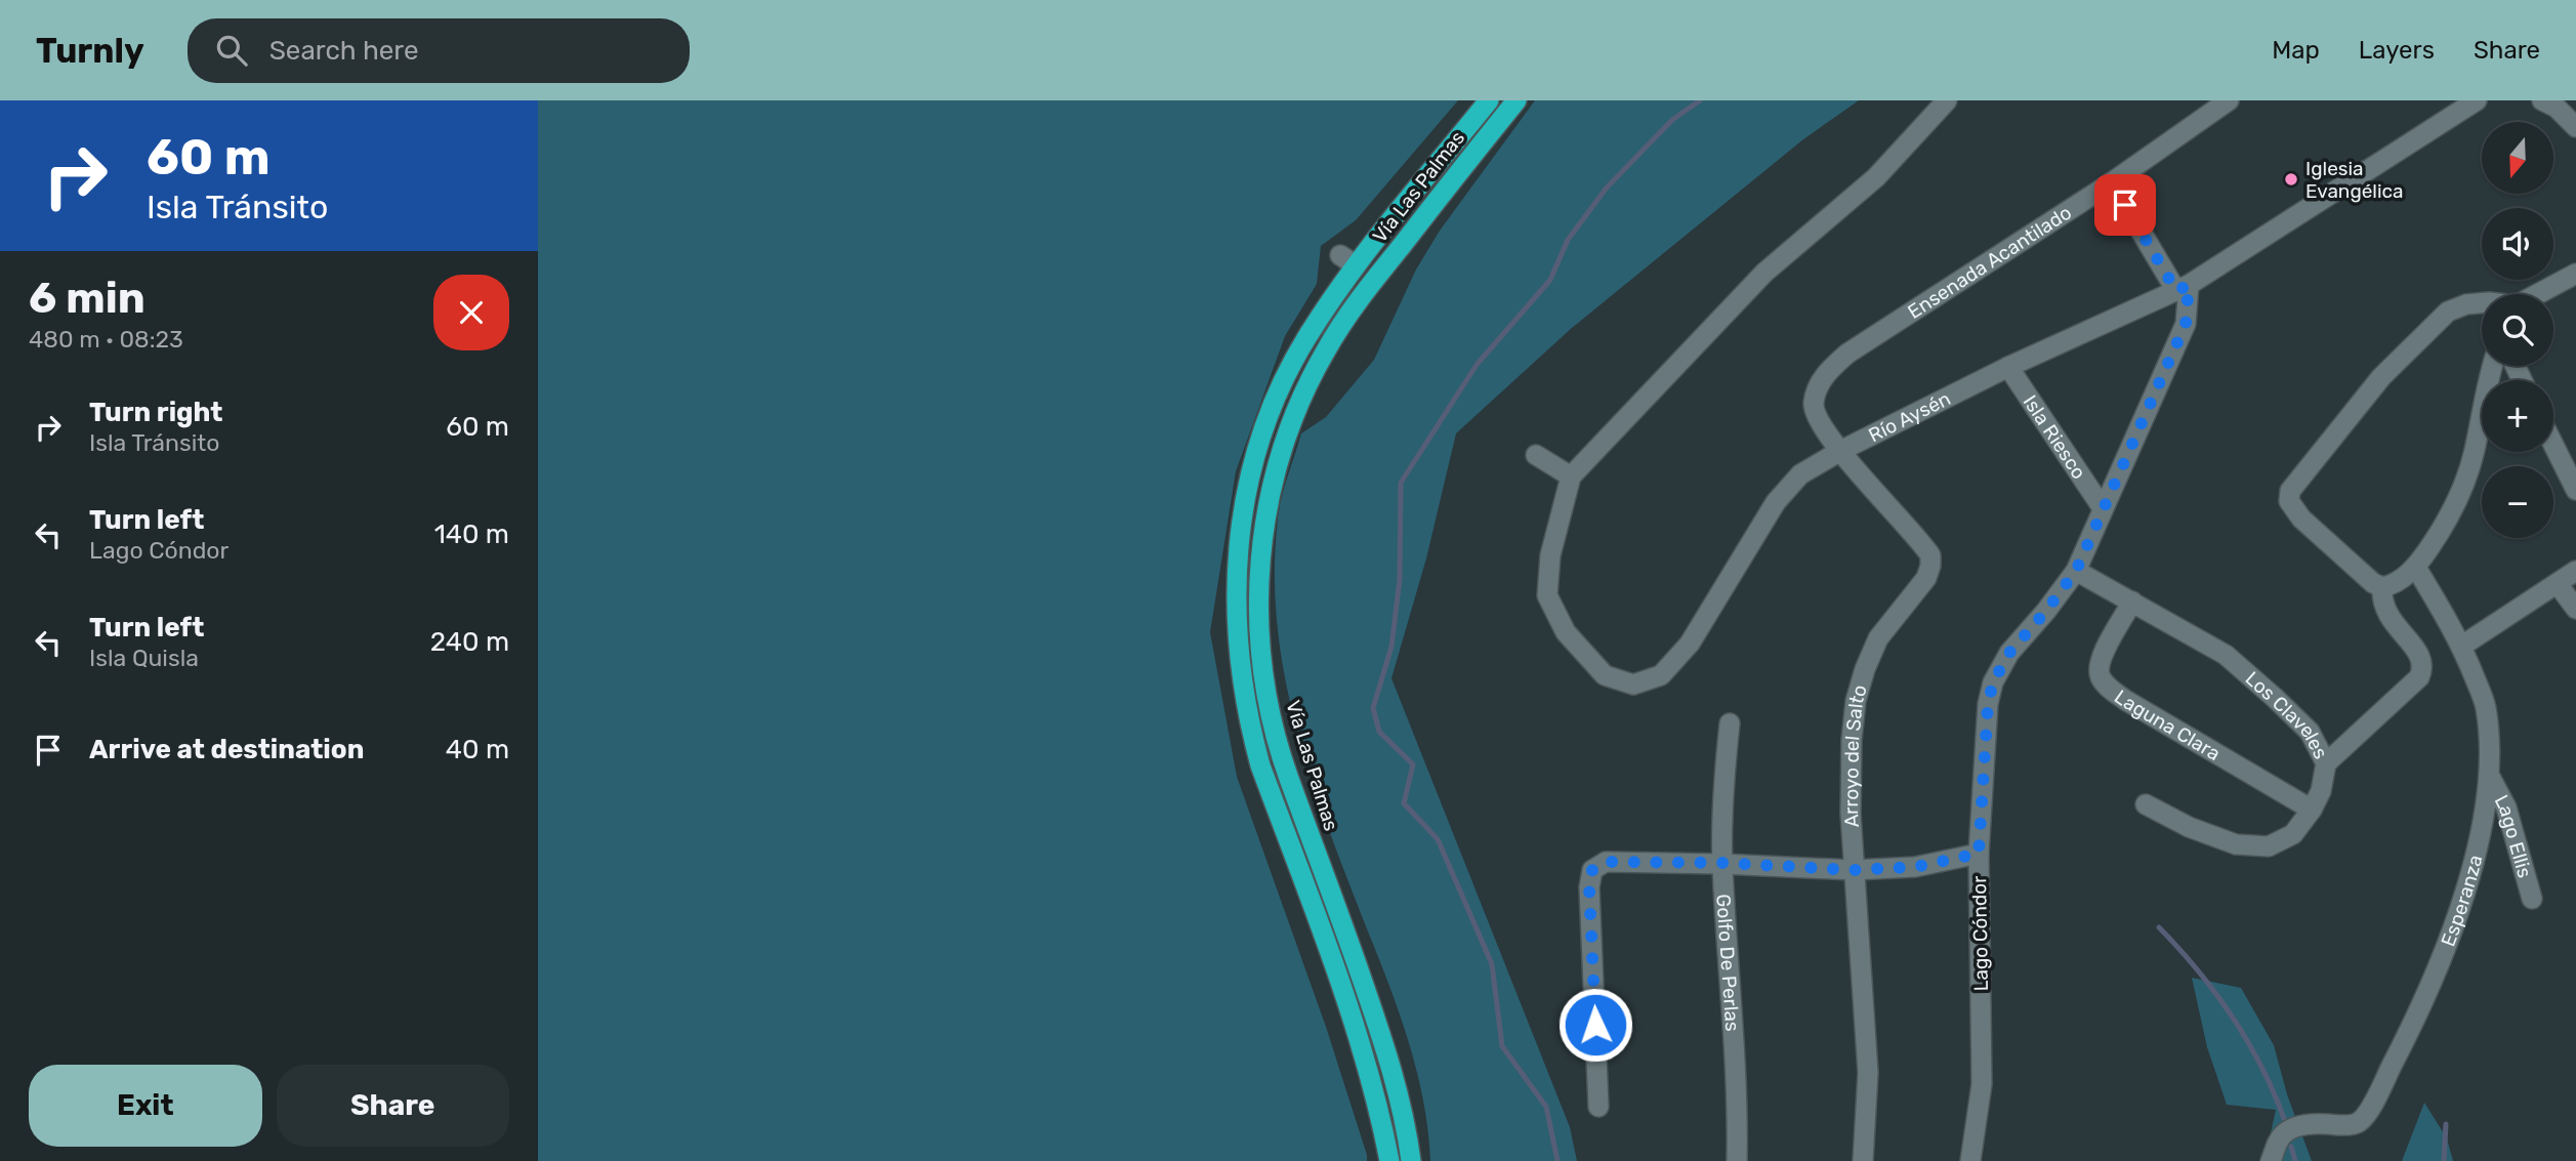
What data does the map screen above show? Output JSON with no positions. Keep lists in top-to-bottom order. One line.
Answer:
{"streets":{"highway":["Vía Las Palmas"],"street":["Ensenada Acantilado","Río Aysén","Isla Riesco","Los Claveles","Laguna Clara","Arroyo del Salto","Lago Ellis","Esperanza","Lago Cóndor","Golfo De Perlas"]},"crossings":[["Ensenada Acantilado","Río Aysén"],["Ensenada Acantilado","Arroyo del Salto"],["Río Aysén","Isla Riesco"],["Río Aysén","Arroyo del Salto"],["Río Aysén","Lago Cóndor"],["Isla Riesco","Lago Cóndor"],["Los Claveles","Laguna Clara"],["Los Claveles","Lago Cóndor"],["Lago Ellis","Esperanza"]],"places":["Iglesia Evangélica"],"north":"bottom","page":{"header":"Turnly","search":"Search here","nav":["Map","Layers","Share"],"turn":["60 m","Isla Tránsito"],"map_buttons":["+","−"],"heading":["6 min","480 m · 08:23"],"list":[{"name":"Turn right","note":"Isla Tránsito","value":"60 m"},{"name":"Turn left","note":"Lago Cóndor","value":"140 m"},{"name":"Turn left","note":"Isla Quisla","value":"240 m"},{"name":"Arrive at destination","value":"40 m"}],"buttons":["Exit","Share"]}}
